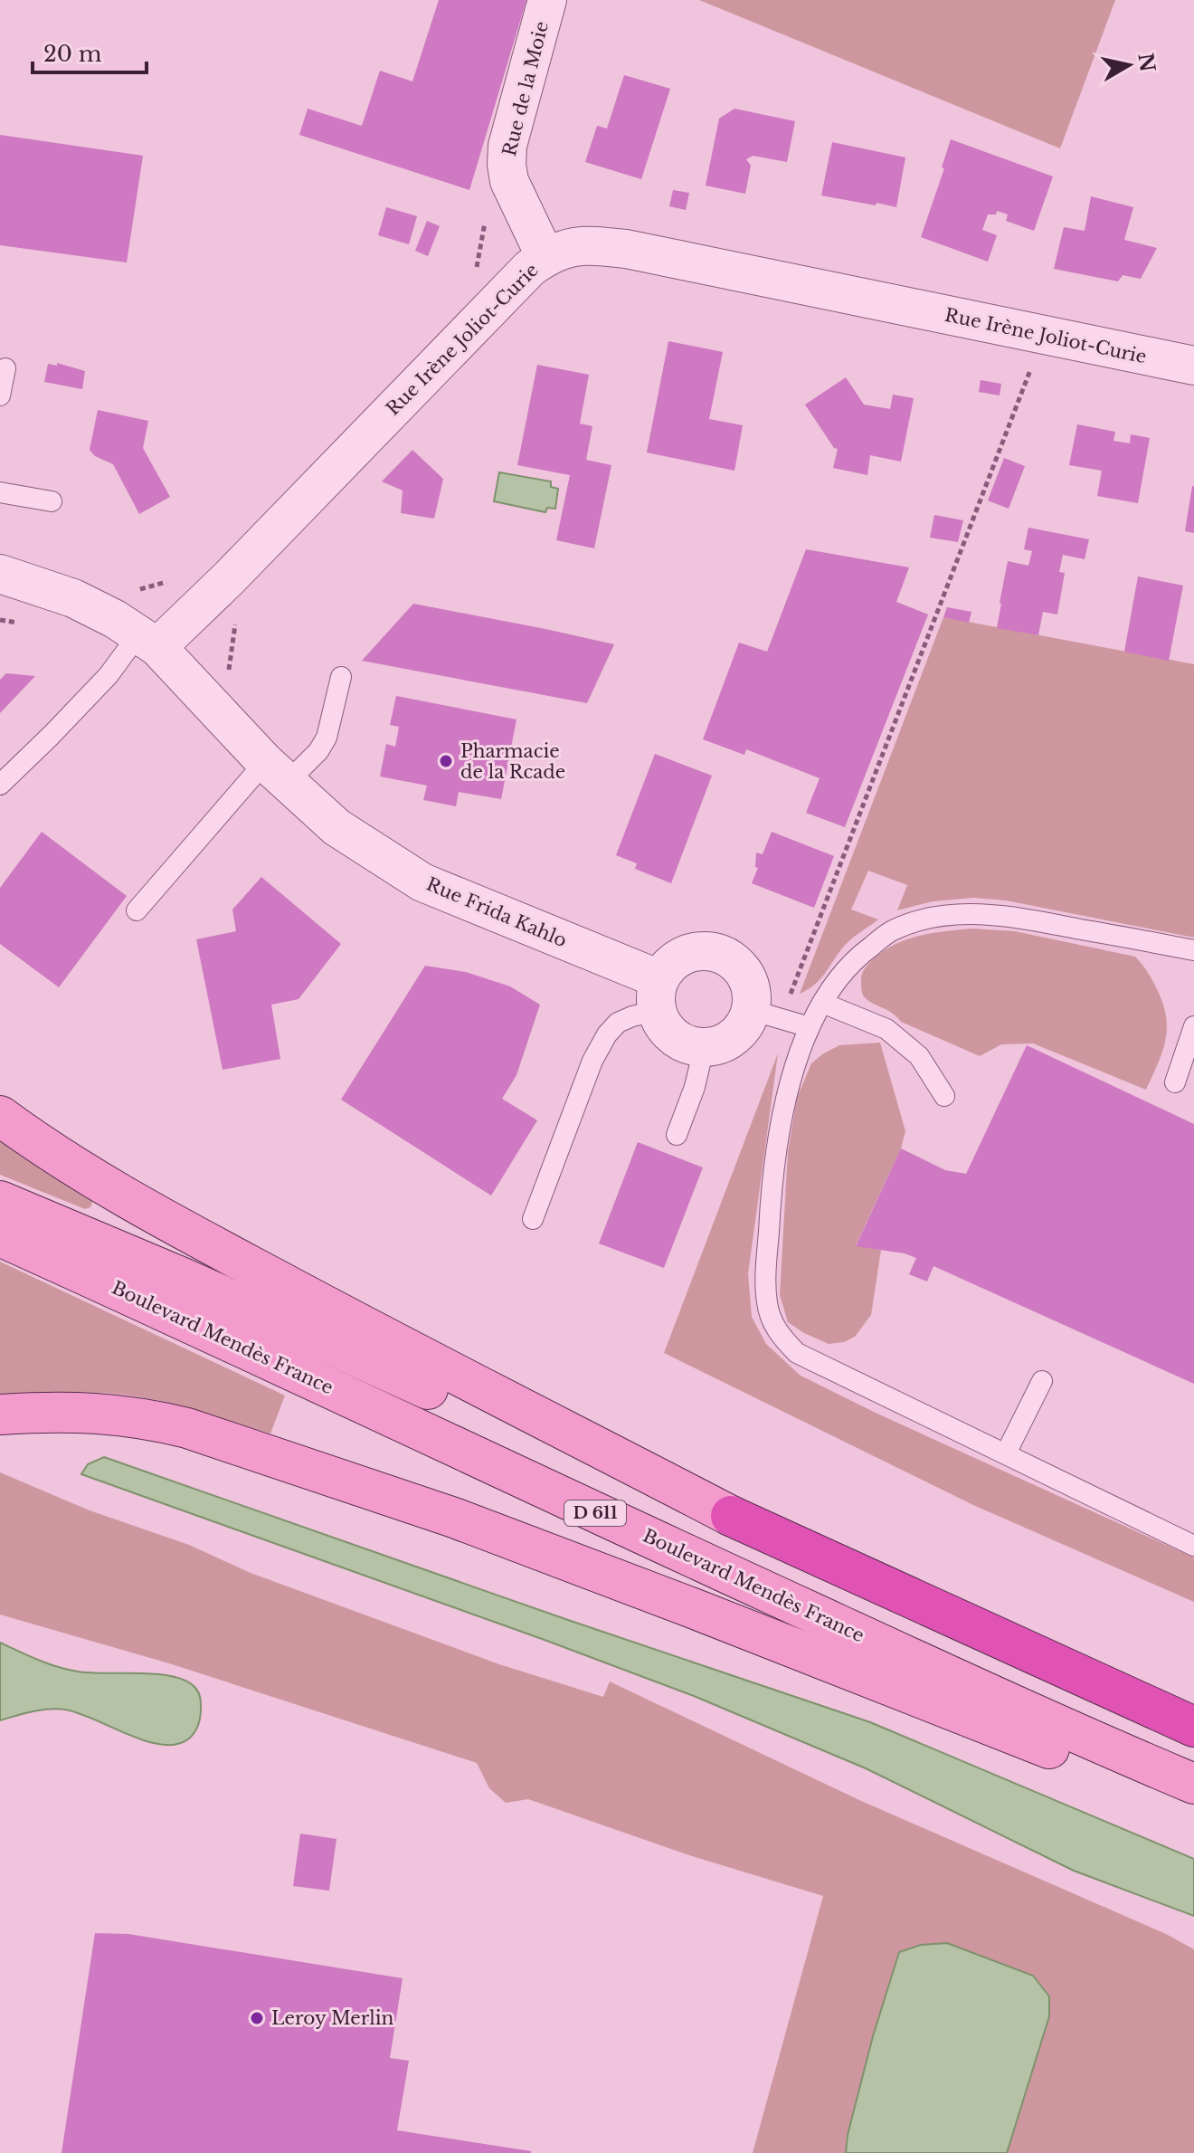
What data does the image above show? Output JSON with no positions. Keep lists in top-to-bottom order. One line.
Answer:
{"streets":{"highway":["Boulevard Mendès France","D 611"],"street":["Rue de la Moie","Rue Irène Joliot-Curie","Rue Frida Kahlo"]},"crossings":[["Rue de la Moie","Rue Irène Joliot-Curie"],["Rue Irène Joliot-Curie","Rue Frida Kahlo"]],"places":["Pharmacie de la Rcade","Leroy Merlin"],"scale_bar":"20 m","north":"right"}
